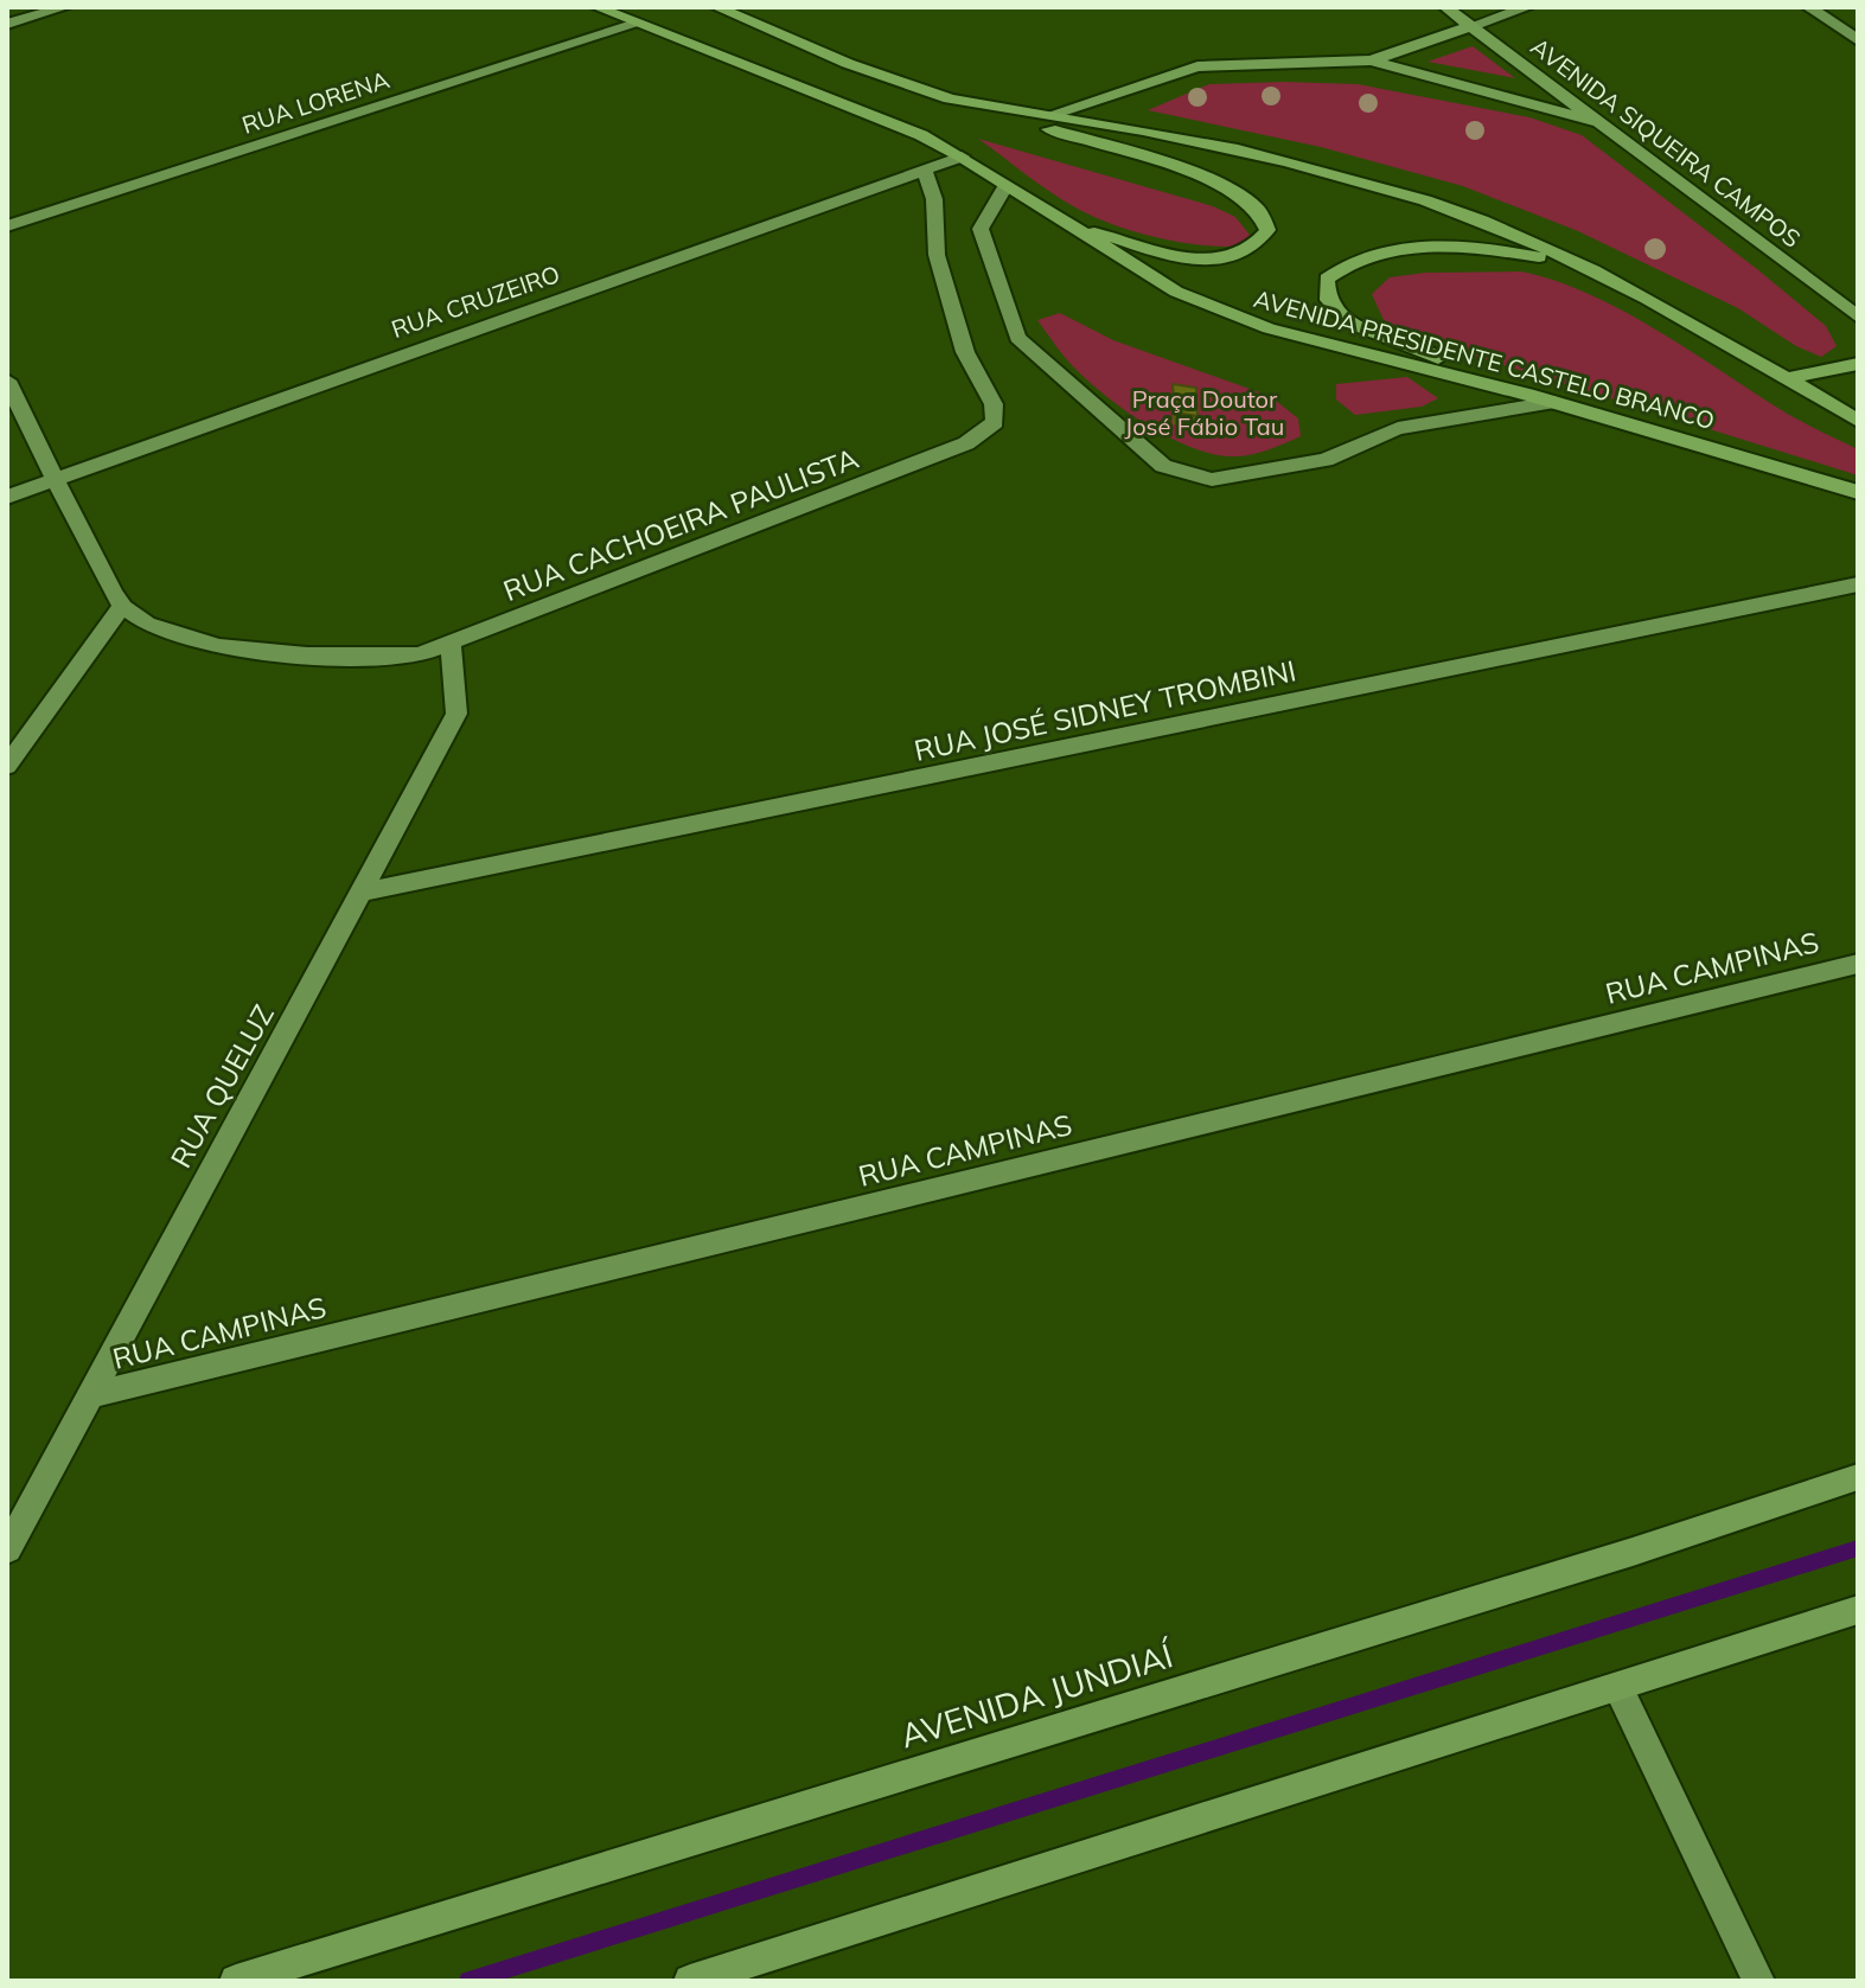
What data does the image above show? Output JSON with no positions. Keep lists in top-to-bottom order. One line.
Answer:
{"streets":{"main road":["AVENIDA SIQUEIRA CAMPOS","AVENIDA PRESIDENTE CASTELO BRANCO","AVENIDA JUNDIAÍ"],"street":["RUA LORENA","RUA CRUZEIRO","RUA CACHOEIRA PAULISTA","RUA JOSÉ SIDNEY TROMBINI","RUA CAMPINAS","RUA QUELUZ"]},"crossings":[["RUA LORENA","AVENIDA PRESIDENTE CASTELO BRANCO"],["RUA CRUZEIRO","AVENIDA PRESIDENTE CASTELO BRANCO"],["RUA CRUZEIRO","RUA CACHOEIRA PAULISTA"],["RUA CACHOEIRA PAULISTA","RUA QUELUZ"],["RUA JOSÉ SIDNEY TROMBINI","RUA QUELUZ"],["RUA CAMPINAS","RUA QUELUZ"]],"parks":["Praça Doutor José Fábio Tau"]}
